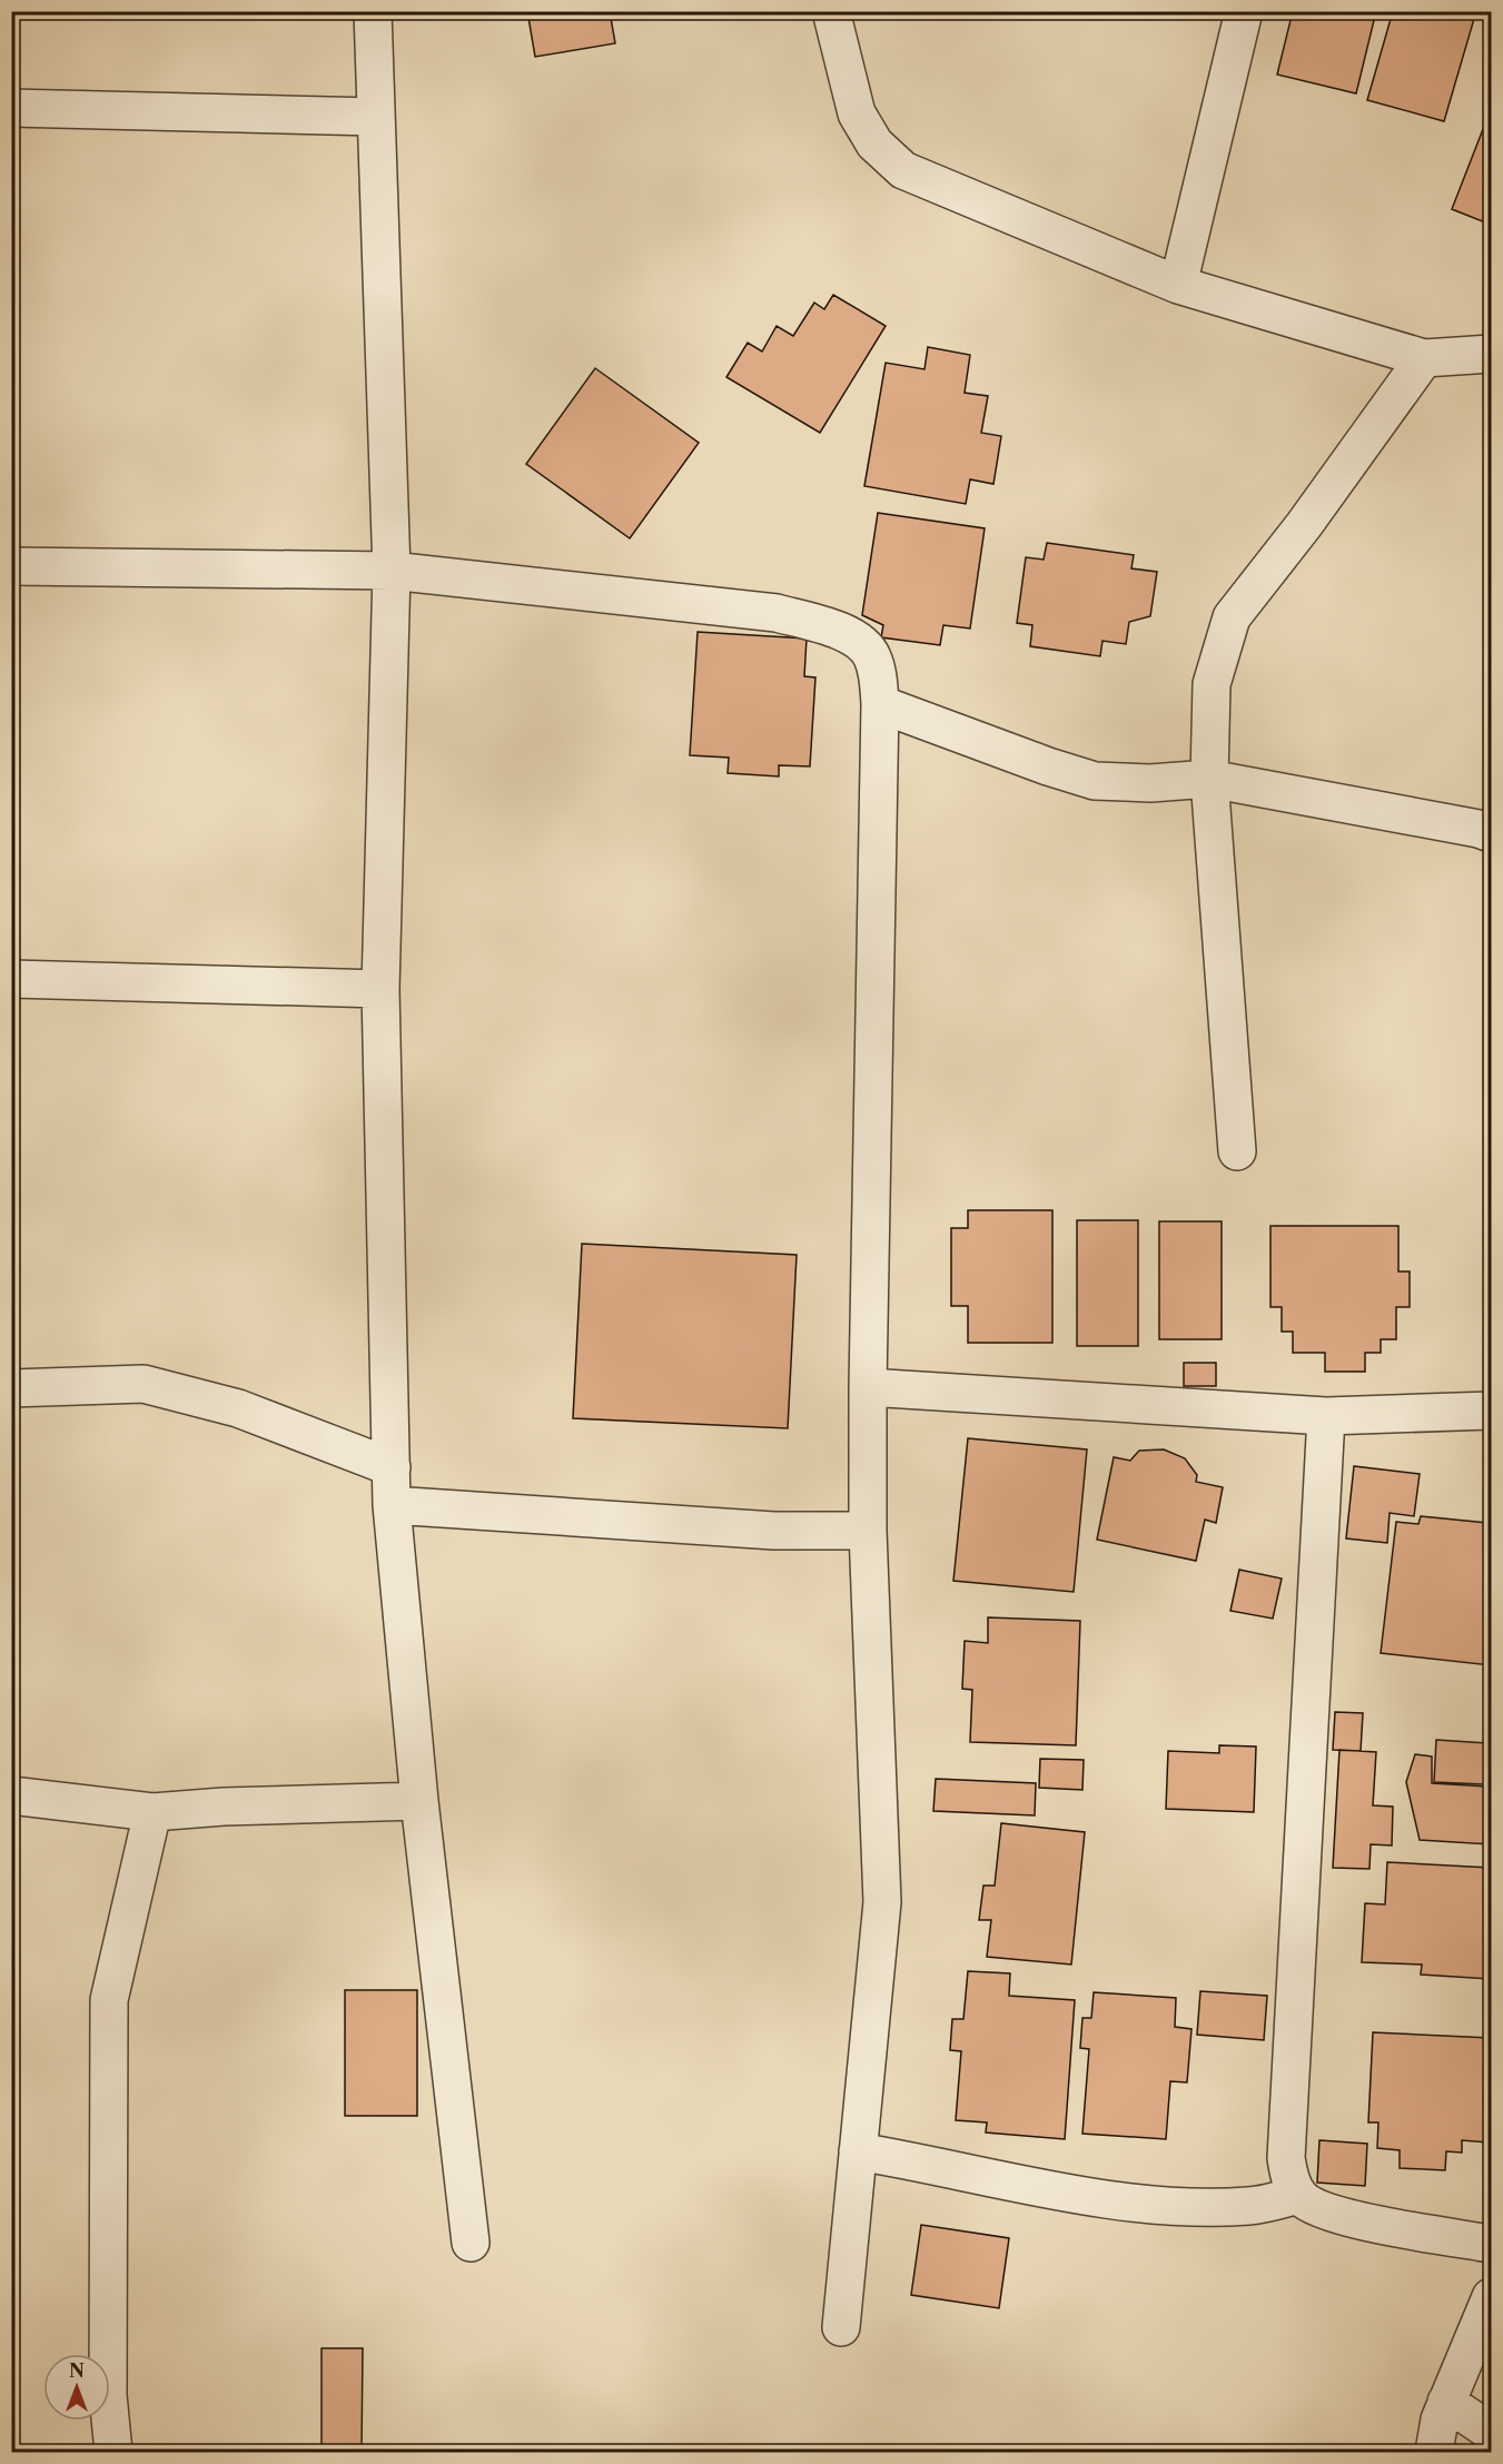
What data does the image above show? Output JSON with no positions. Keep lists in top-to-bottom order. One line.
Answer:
{"north":"top"}
